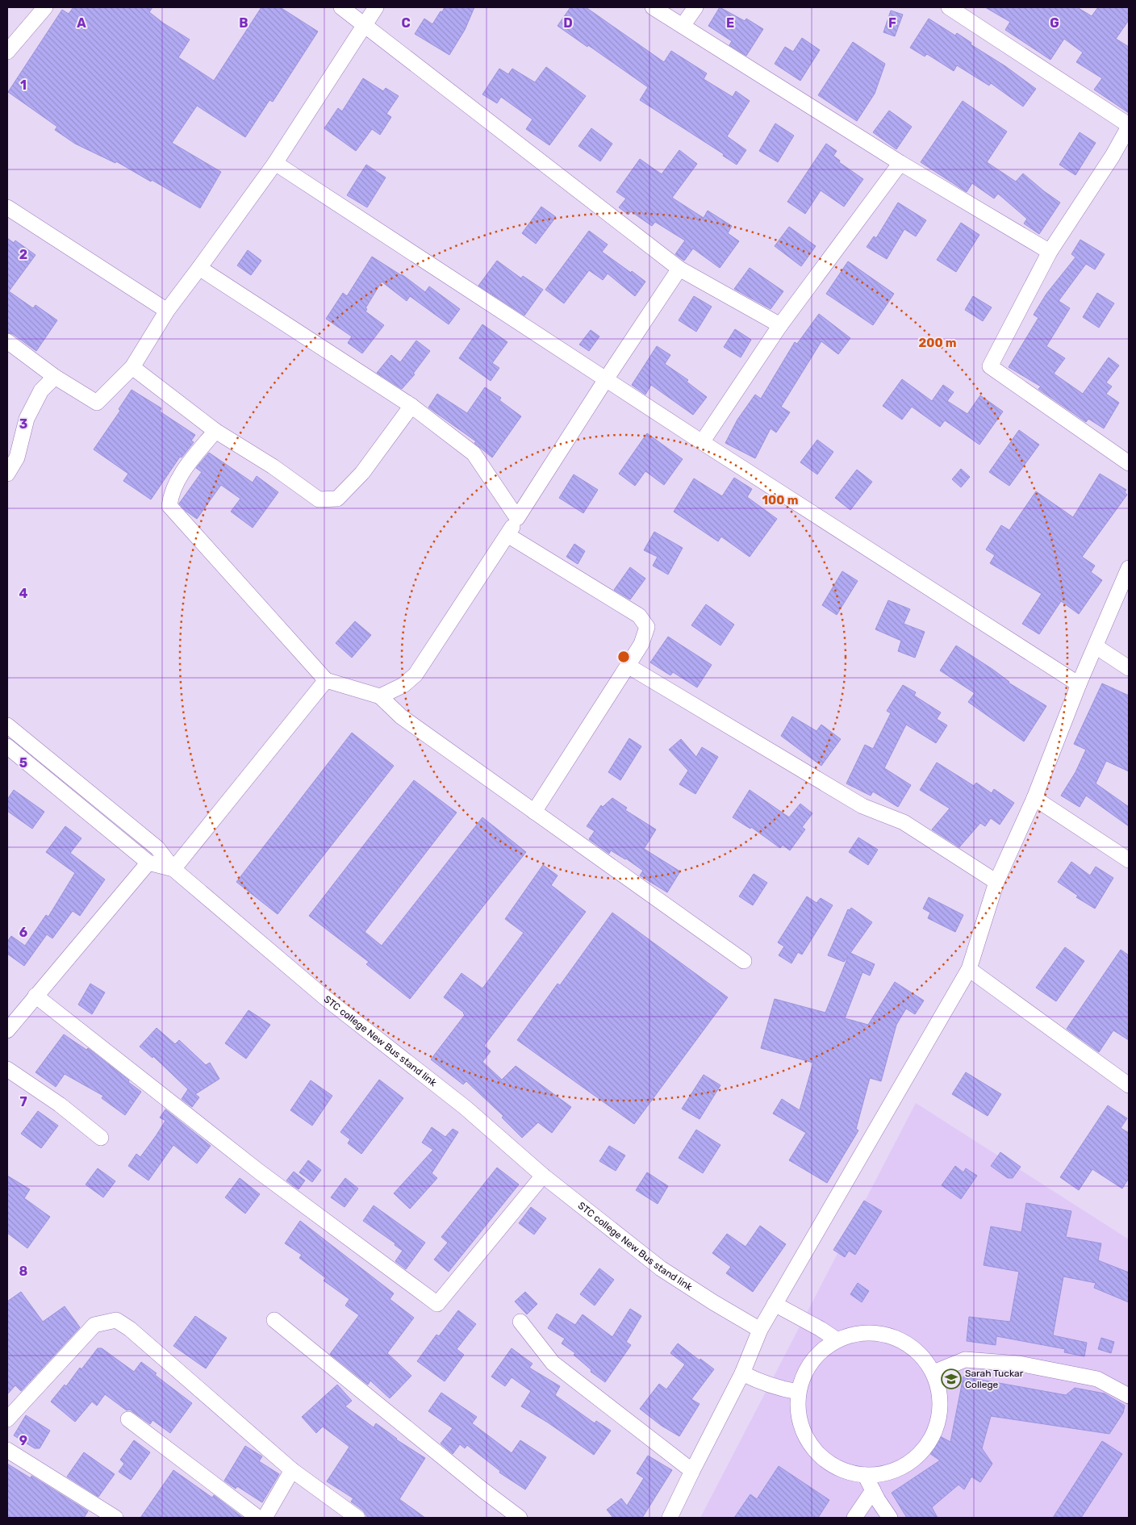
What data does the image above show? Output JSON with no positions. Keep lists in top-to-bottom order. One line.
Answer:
{"streets":{"street":["STC college New Bus stand link"]},"places":{"school or university":["Sarah Tuckar College"]},"grid":{"columns":["A","B","C","D","E","F","G"],"rows":["1","2","3","4","5","6","7","8","9"]},"rings":["200 m","100 m"]}
